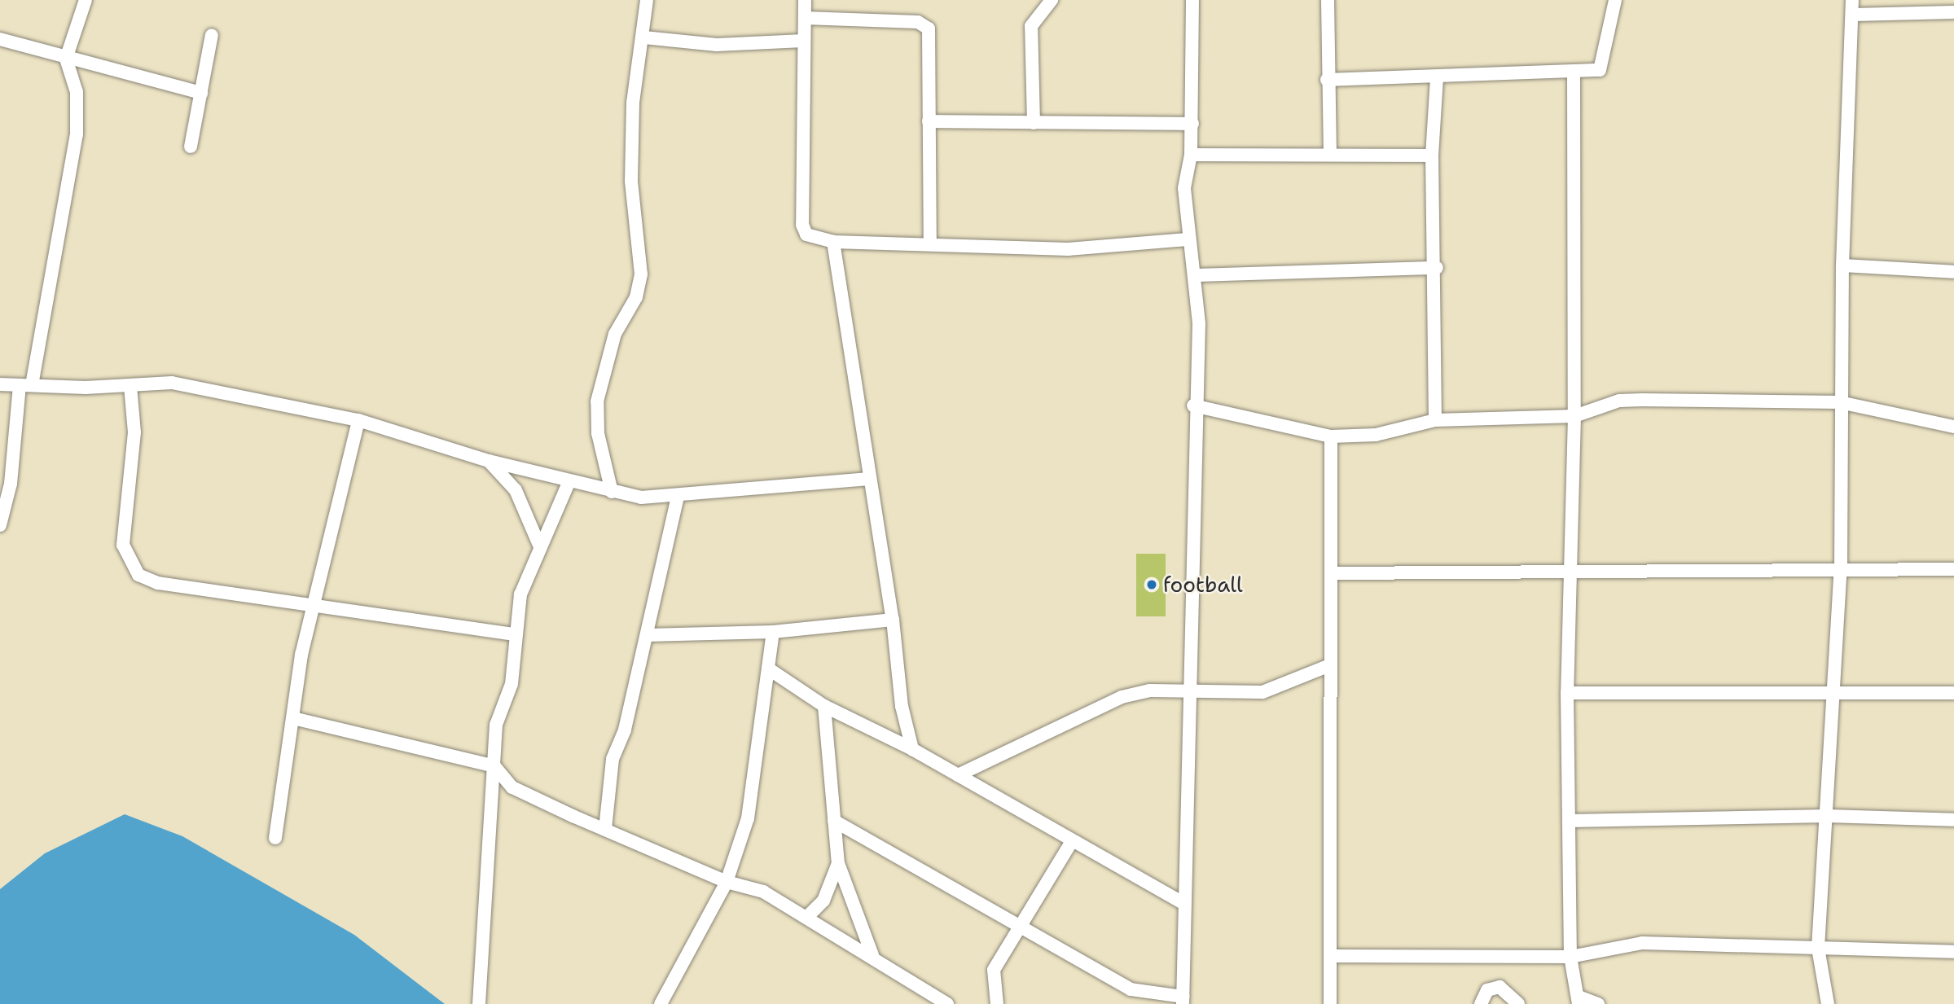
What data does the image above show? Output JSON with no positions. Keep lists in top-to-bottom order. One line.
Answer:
{"places":["football"]}
